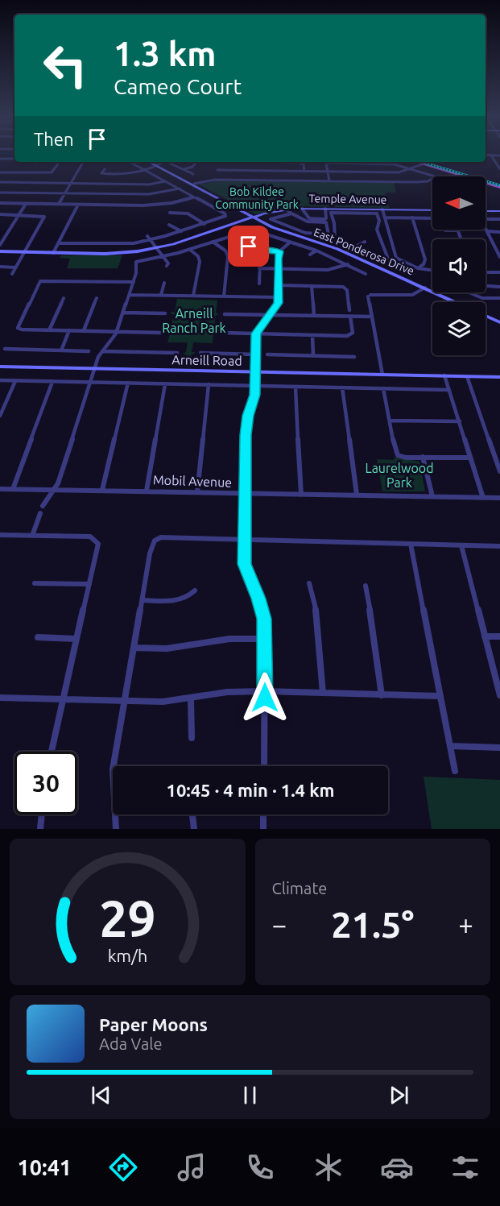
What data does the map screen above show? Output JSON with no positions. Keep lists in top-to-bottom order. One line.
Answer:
{"streets":{"main road":["Temple Avenue","East Ponderosa Drive","Arneill Road"],"street":["Mobil Avenue"]},"crossings":[["Temple Avenue","East Ponderosa Drive"]],"parks":["Bob Kildee Community Park","Arneill Ranch Park","Laurelwood Park"],"north":"left","page":{"turn":["1.3 km","Cameo Court"],"then":"Then","limit":"30","trip":"10:45 · 4 min · 1.4 km","tile":"Climate","heat":["−","21.5°","+"],"song":["Paper Moons","Ada Vale"],"tabs":"10:41","gauge":["29","km/h"]}}
